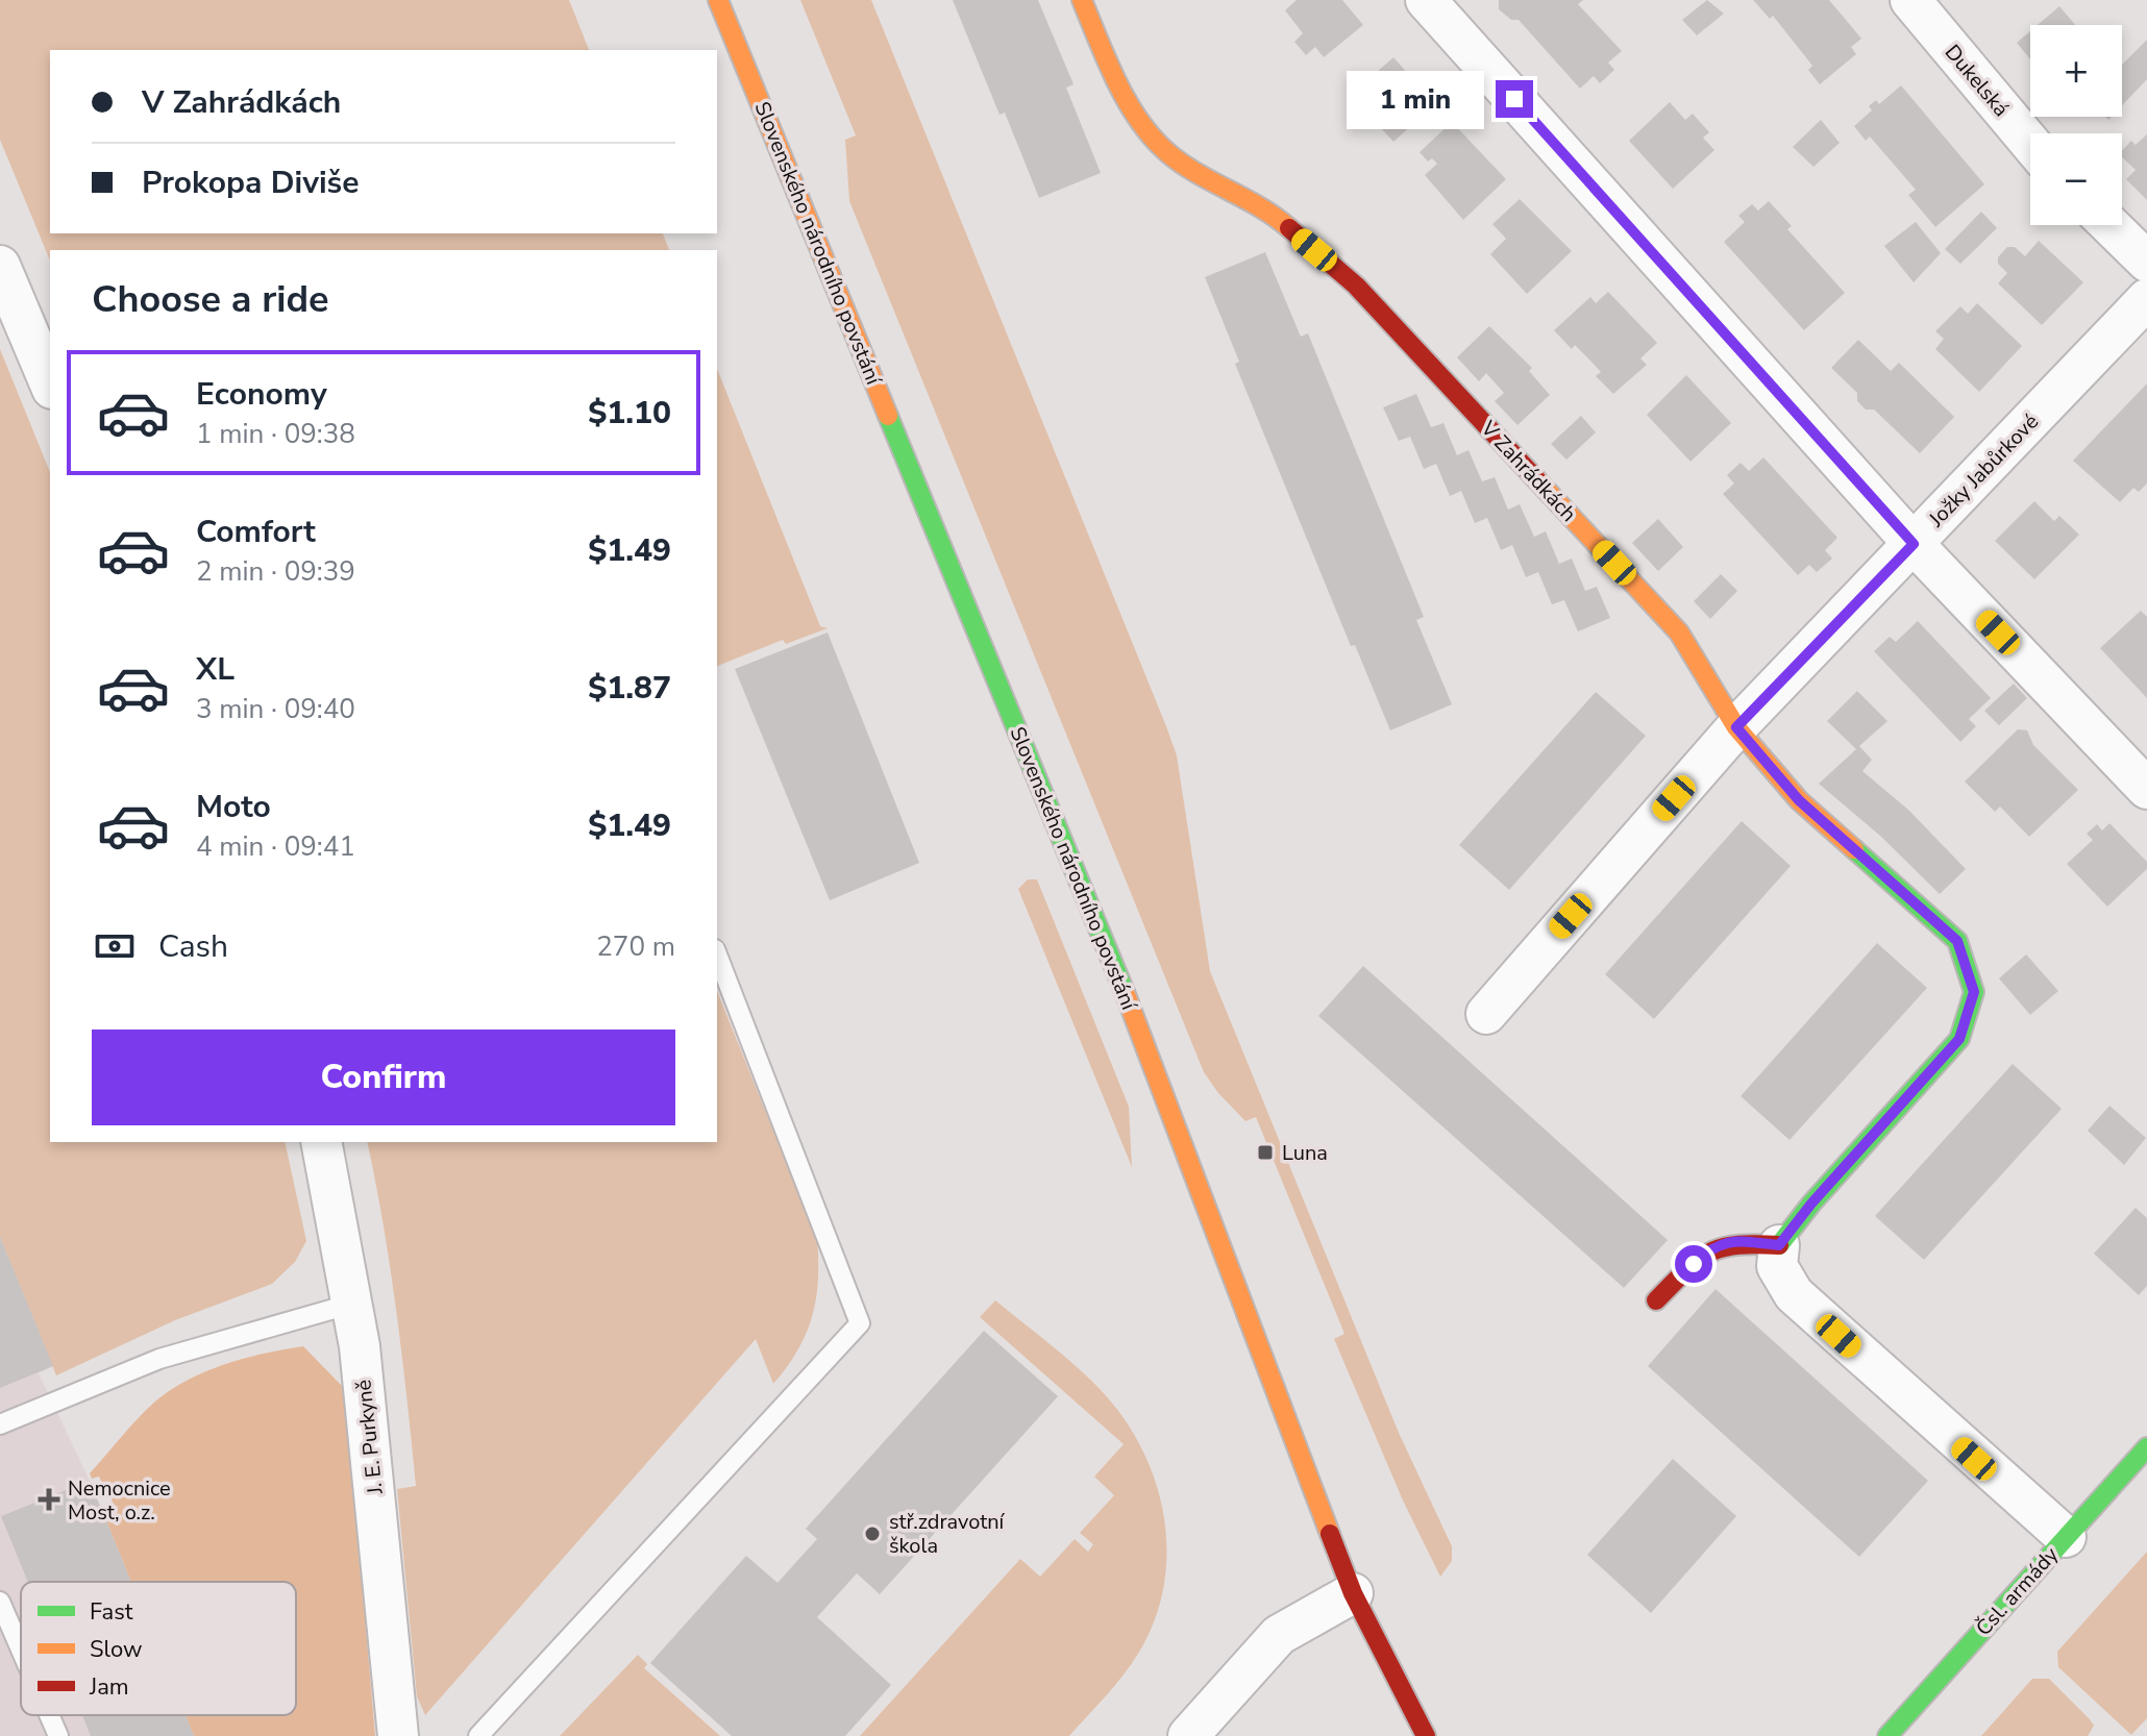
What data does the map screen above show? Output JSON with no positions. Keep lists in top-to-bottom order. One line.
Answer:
{"streets":{"street":["Dukelská","Slovenského národního povstání","Jožky Jabůrkové","V Zahrádkách","J. E. Purkyně","Čsl. armády"]},"crossings":[["Jožky Jabůrkové","V Zahrádkách"]],"places":{"transit":["Luna"],"health":["Nemocnice Most, o.z."],"other":["stř.zdravotní škola"]},"legend":["Fast","Slow","Jam"],"page":{"map_buttons":["+","−"],"banner":["V Zahrádkách","Prokopa Diviše"],"bubble":"1 min","heading":"Choose a ride","list":[{"name":"Economy","note":"1 min · 09:38","value":"$1.10"},{"name":"Comfort","note":"2 min · 09:39","value":"$1.49"},{"name":"XL","note":"3 min · 09:40","value":"$1.87"},{"name":"Moto","note":"4 min · 09:41","value":"$1.49"}],"pay":["Cash","270 m"],"buttons":"Confirm"}}
